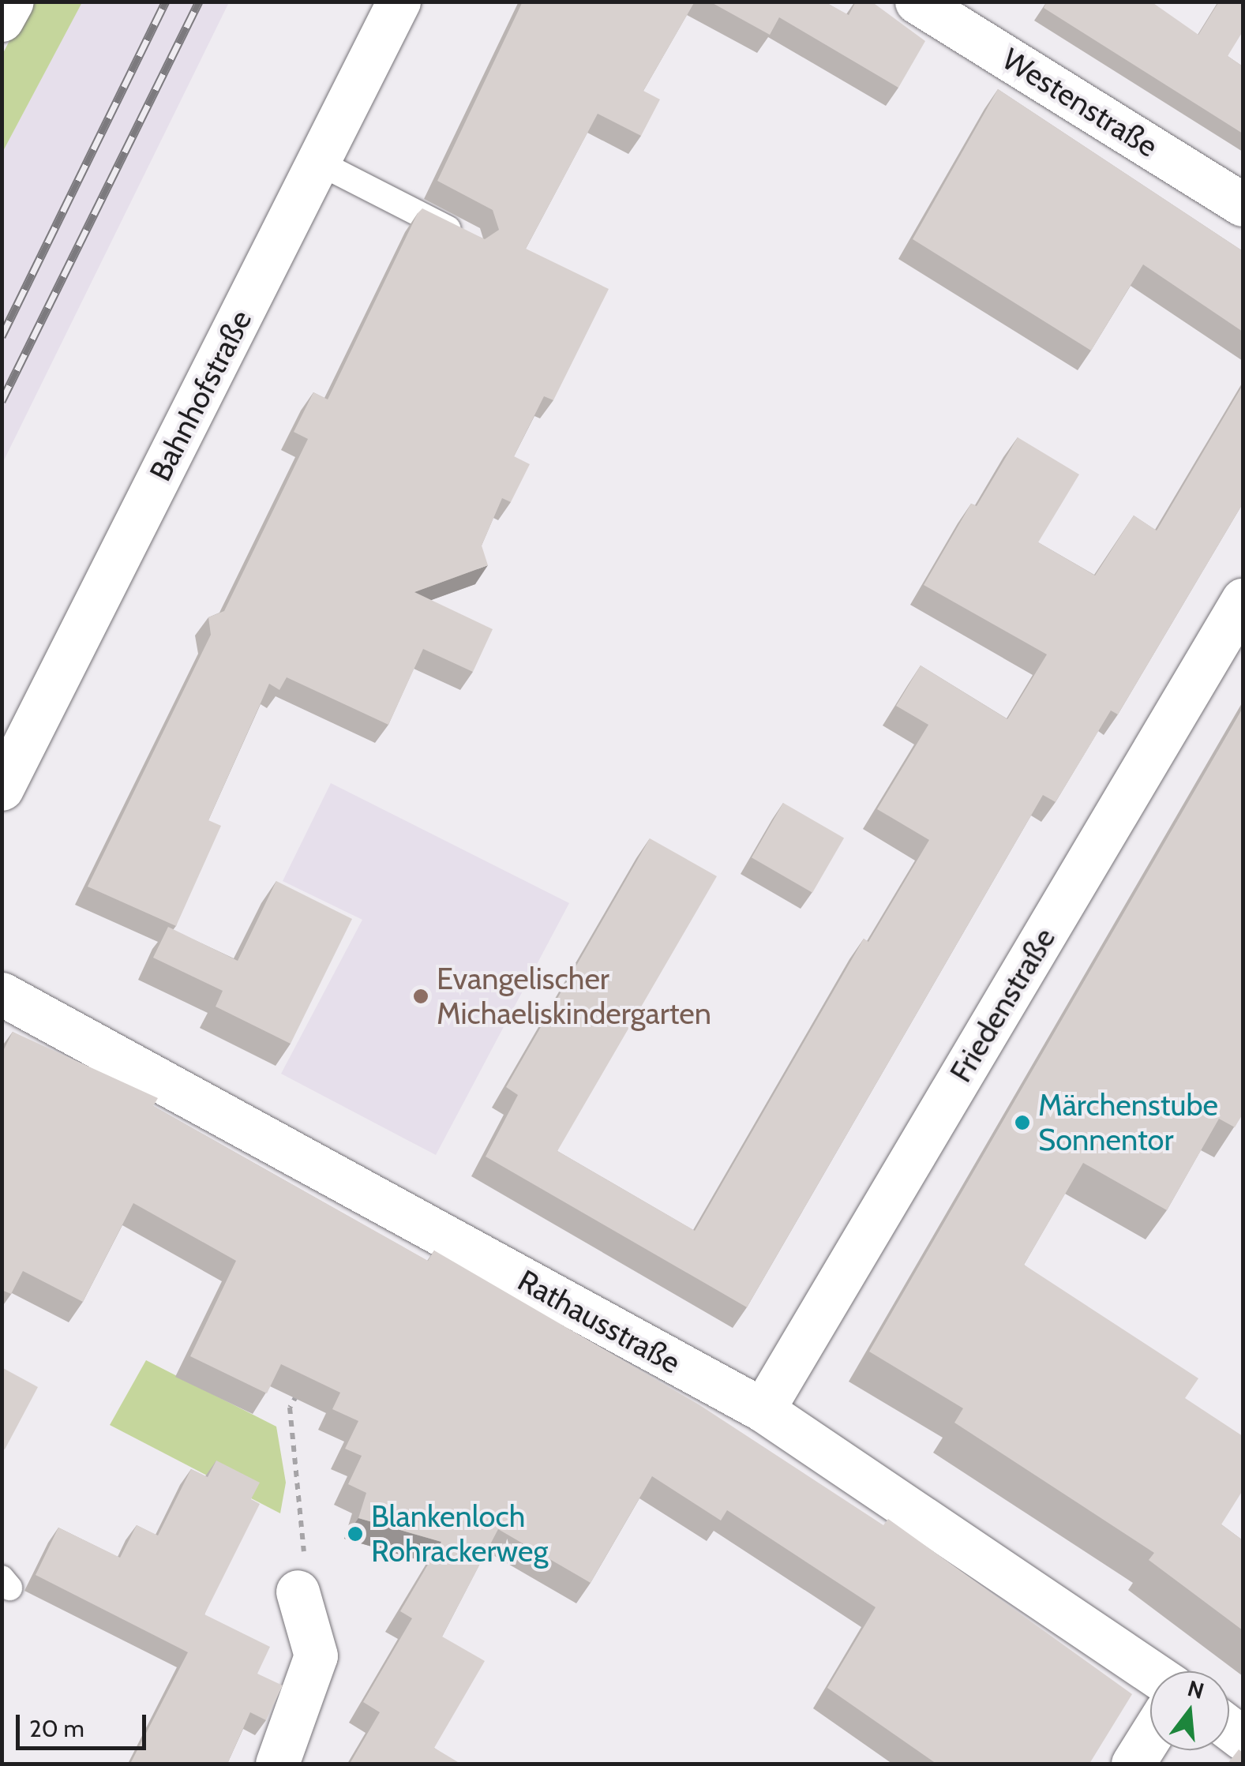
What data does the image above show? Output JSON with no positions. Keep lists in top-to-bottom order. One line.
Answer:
{"streets":{"street":["Westenstraße","Bahnhofstraße","Friedenstraße","Rathausstraße"]},"crossings":[["Friedenstraße","Rathausstraße"]],"places":["Evangelischer Michaeliskindergarten","Märchenstube Sonnentor","Blankenloch Rohrackerweg"],"scale_bar":"20 m","north":"top"}
